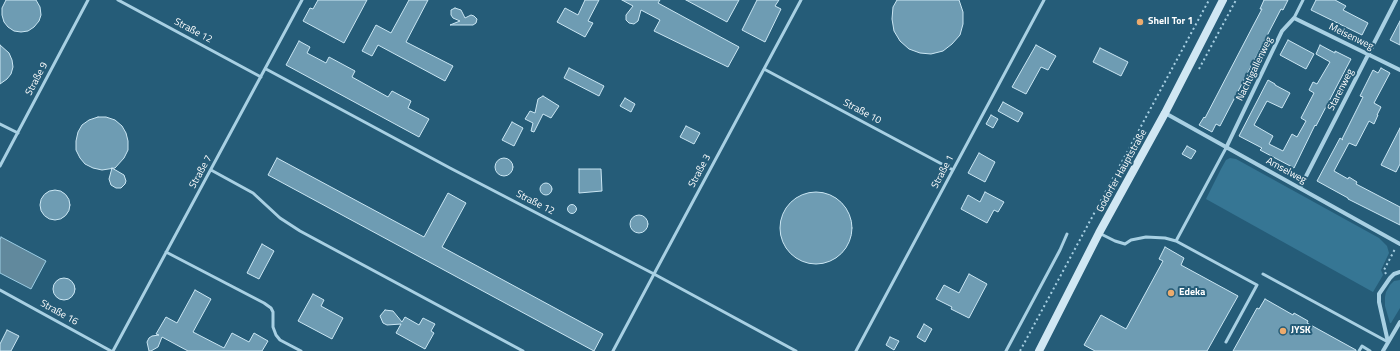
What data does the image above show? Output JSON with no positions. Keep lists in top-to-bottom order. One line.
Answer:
{"streets":{"main road":["Godorfer Hauptstraße"],"street":["Meisenweg","Nachtigallenweg","Starenweg","Amselweg"],"lane":["Straße 12","Straße 9","Straße 10","Straße 3","Straße 7","Straße 1","Straße 16"]},"crossings":[["Straße 12","Straße 3"],["Straße 12","Straße 7"],["Meisenweg","Nachtigallenweg"],["Meisenweg","Starenweg"],["Nachtigallenweg","Amselweg"],["Starenweg","Amselweg"],["Straße 10","Straße 3"],["Straße 10","Straße 1"],["Godorfer Hauptstraße","Amselweg"],["Straße 7","Straße 16"]],"places":["Shell Tor 1","Edeka","JYSK"]}
